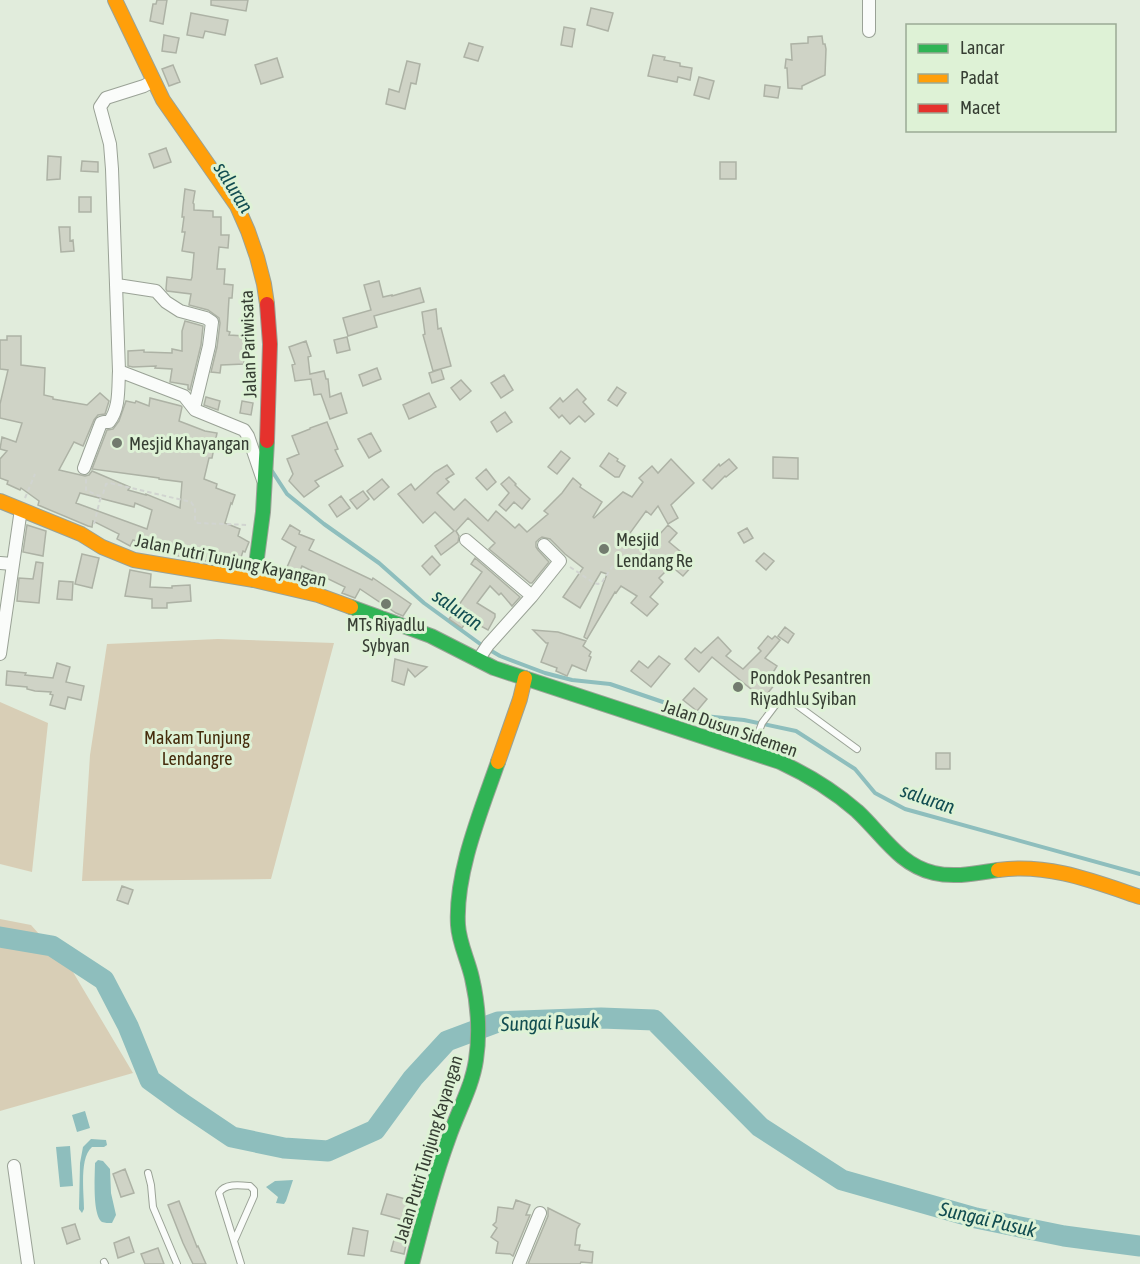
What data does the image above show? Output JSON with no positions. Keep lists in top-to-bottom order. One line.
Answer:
{"streets":{"street":["Jalan Pariwisata","Jalan Putri Tunjung Kayangan","Jalan Dusun Sidemen"]},"crossings":[["Jalan Pariwisata","Jalan Putri Tunjung Kayangan"],["Jalan Putri Tunjung Kayangan","Jalan Dusun Sidemen"]],"water":["saluran","Sungai Pusuk"],"parks":["Makam Tunjung Lendangre"],"places":["Mesjid Khayangan","Mesjid Lendang Re","MTs Riyadlu Sybyan","Pondok Pesantren Riyadhlu Syiban"],"legend":["Lancar","Padat","Macet"]}
